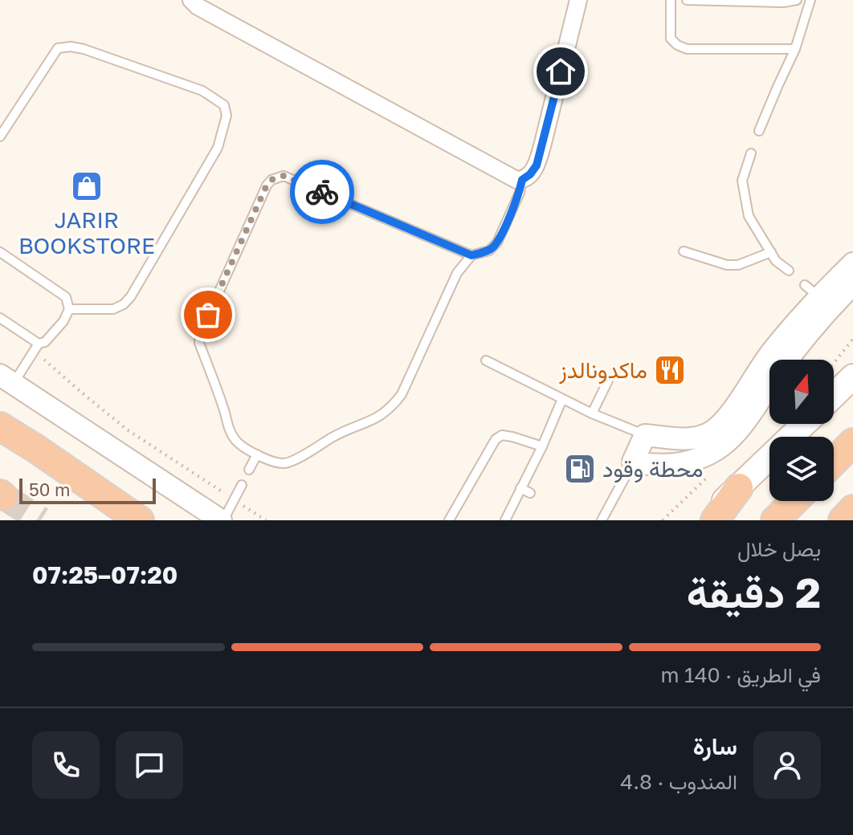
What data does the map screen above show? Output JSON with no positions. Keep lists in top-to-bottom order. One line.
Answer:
{"places":{"shop":["JARIR BOOKSTORE"],"restaurant":["ماكدونالدز"],"fuel station":["محطة وقود"]},"scale_bar":"50 m","north":"top","page":{"scale":"50 m","heading":["2 دقيقة","يصل خلال","07:20–07:25"],"panel":["سارة","المندوب · 4.8"],"bar":"في الطريق · 140 m"}}
